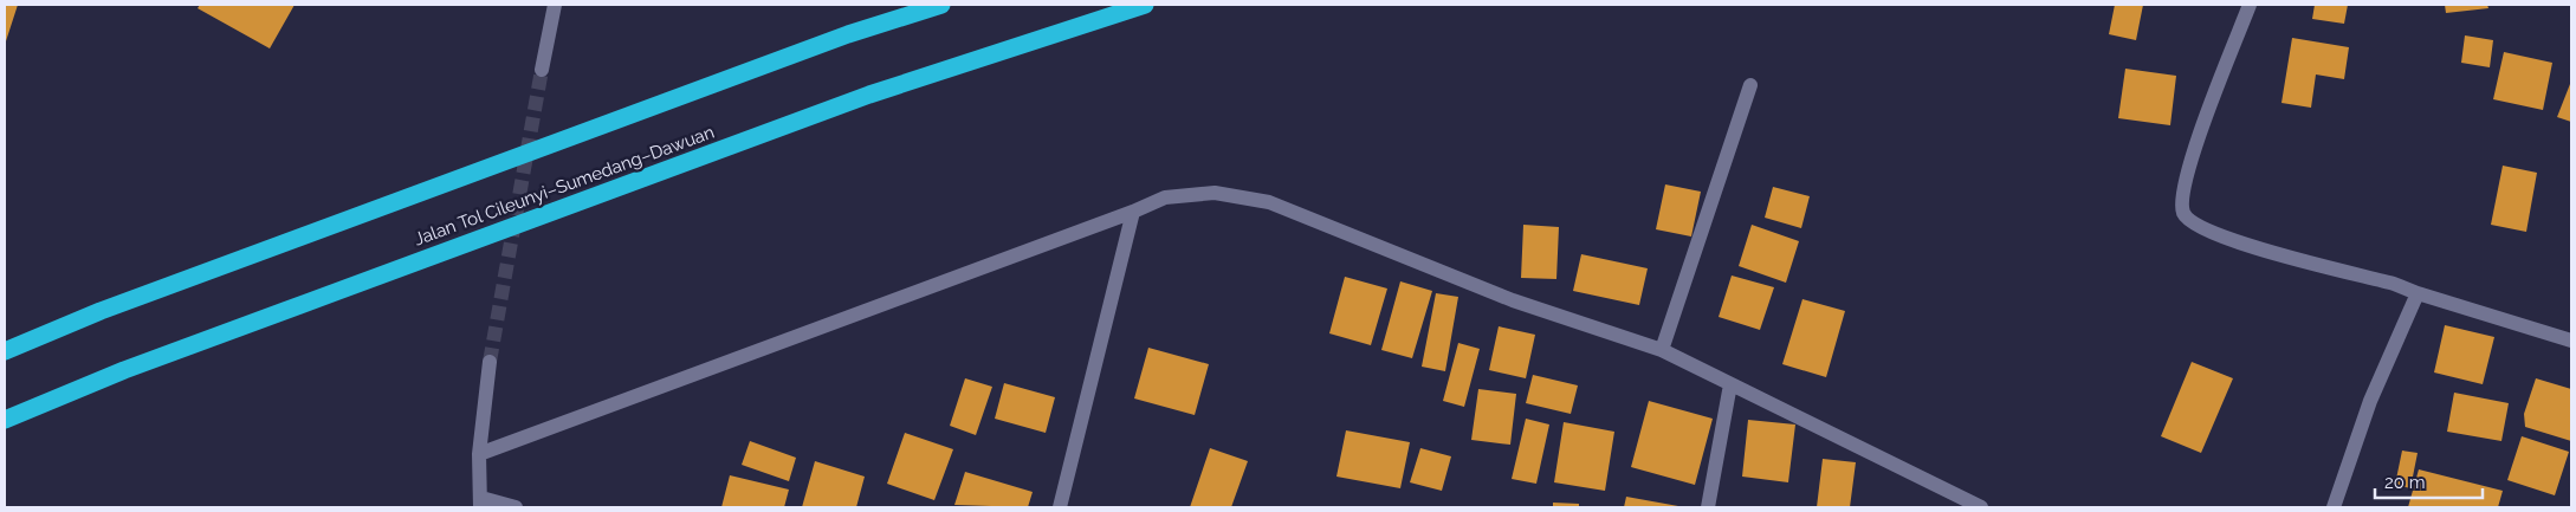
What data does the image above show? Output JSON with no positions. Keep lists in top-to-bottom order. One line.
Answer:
{"streets":{"highway":["Jalan Tol Cileunyi–Sumedang–Dawuan"]},"scale_bar":"20 m"}
